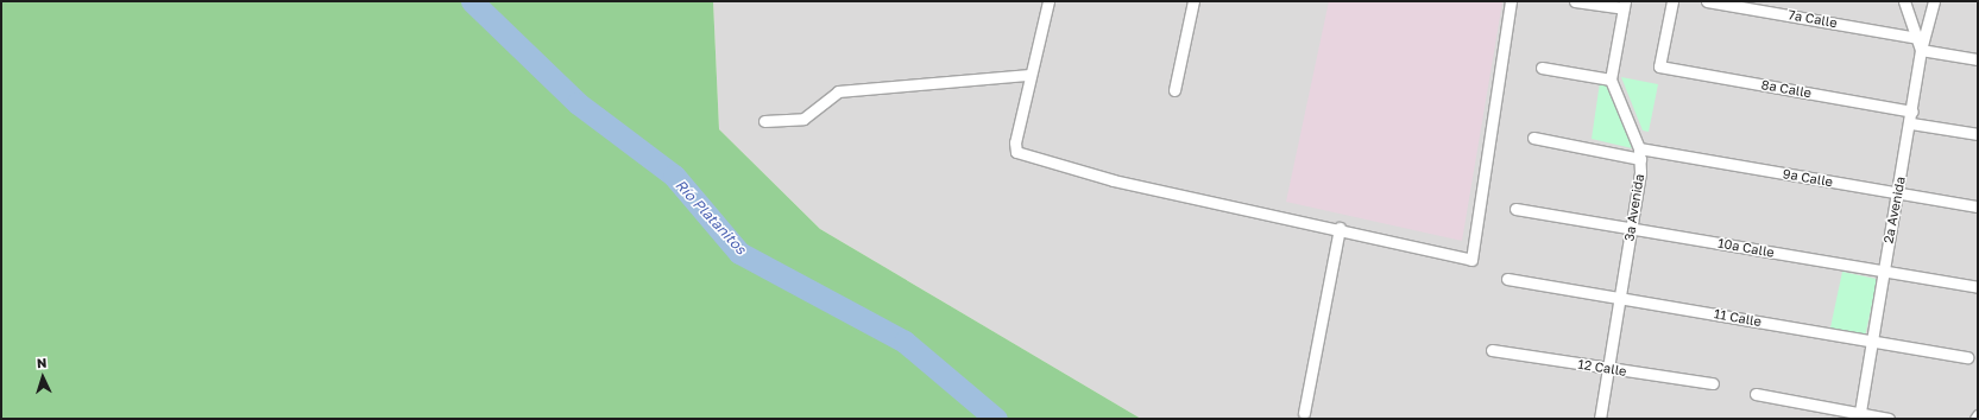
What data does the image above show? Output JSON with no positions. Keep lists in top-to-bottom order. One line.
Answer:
{"streets":{"street":["7a Calle","8a Calle","9a Calle","3a Avenida","2a Avenida","10a Calle","11 Calle","12 Calle"]},"crossings":[["8a Calle","2a Avenida"],["9a Calle","3a Avenida"],["9a Calle","2a Avenida"],["3a Avenida","10a Calle"],["3a Avenida","11 Calle"],["3a Avenida","12 Calle"],["2a Avenida","10a Calle"],["2a Avenida","11 Calle"]],"water":["Río Platanitos"],"north":"top"}
